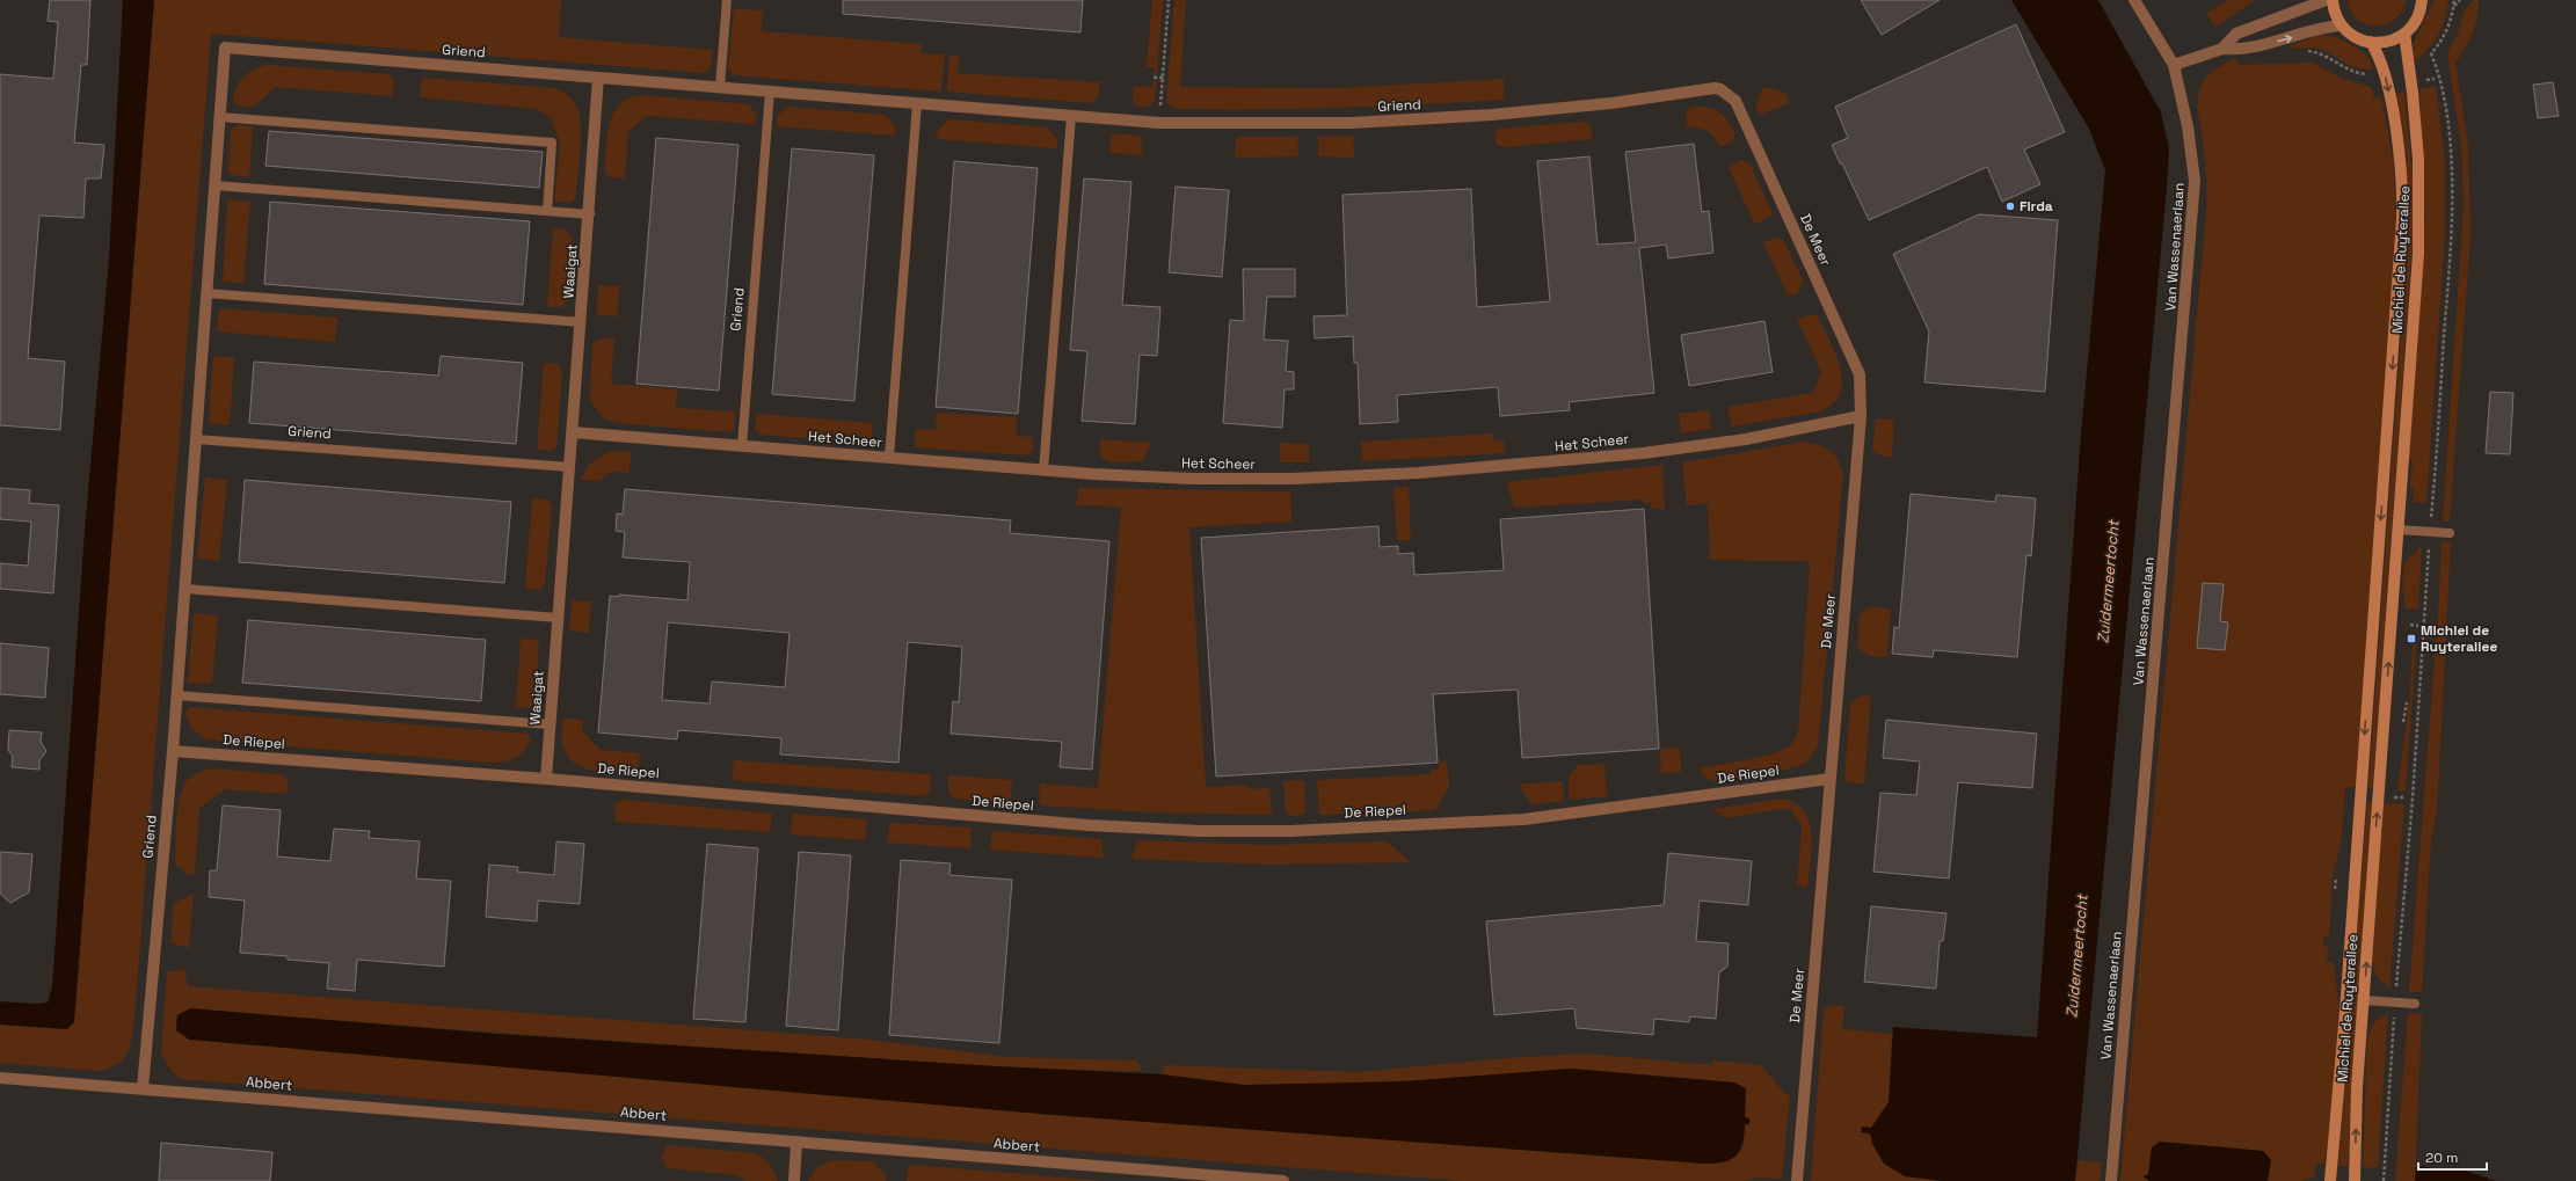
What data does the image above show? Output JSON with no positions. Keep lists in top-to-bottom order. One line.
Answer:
{"streets":{"main road":["Michiel de Ruyterallee"],"street":["Griend","De Meer","Van Wassenaerlaan","Waaigat","Het Scheer","De Riepel","Abbert"]},"crossings":[["Griend","De Meer"],["Griend","Waaigat"],["Griend","Het Scheer"],["Griend","De Riepel"],["Griend","Abbert"],["De Meer","Het Scheer"],["De Meer","De Riepel"],["Waaigat","Het Scheer"],["Waaigat","De Riepel"]],"water":["Zuidermeertocht"],"places":{"other":["Firda"],"transit":["Michiel de Ruyterallee"]},"scale_bar":"20 m"}
